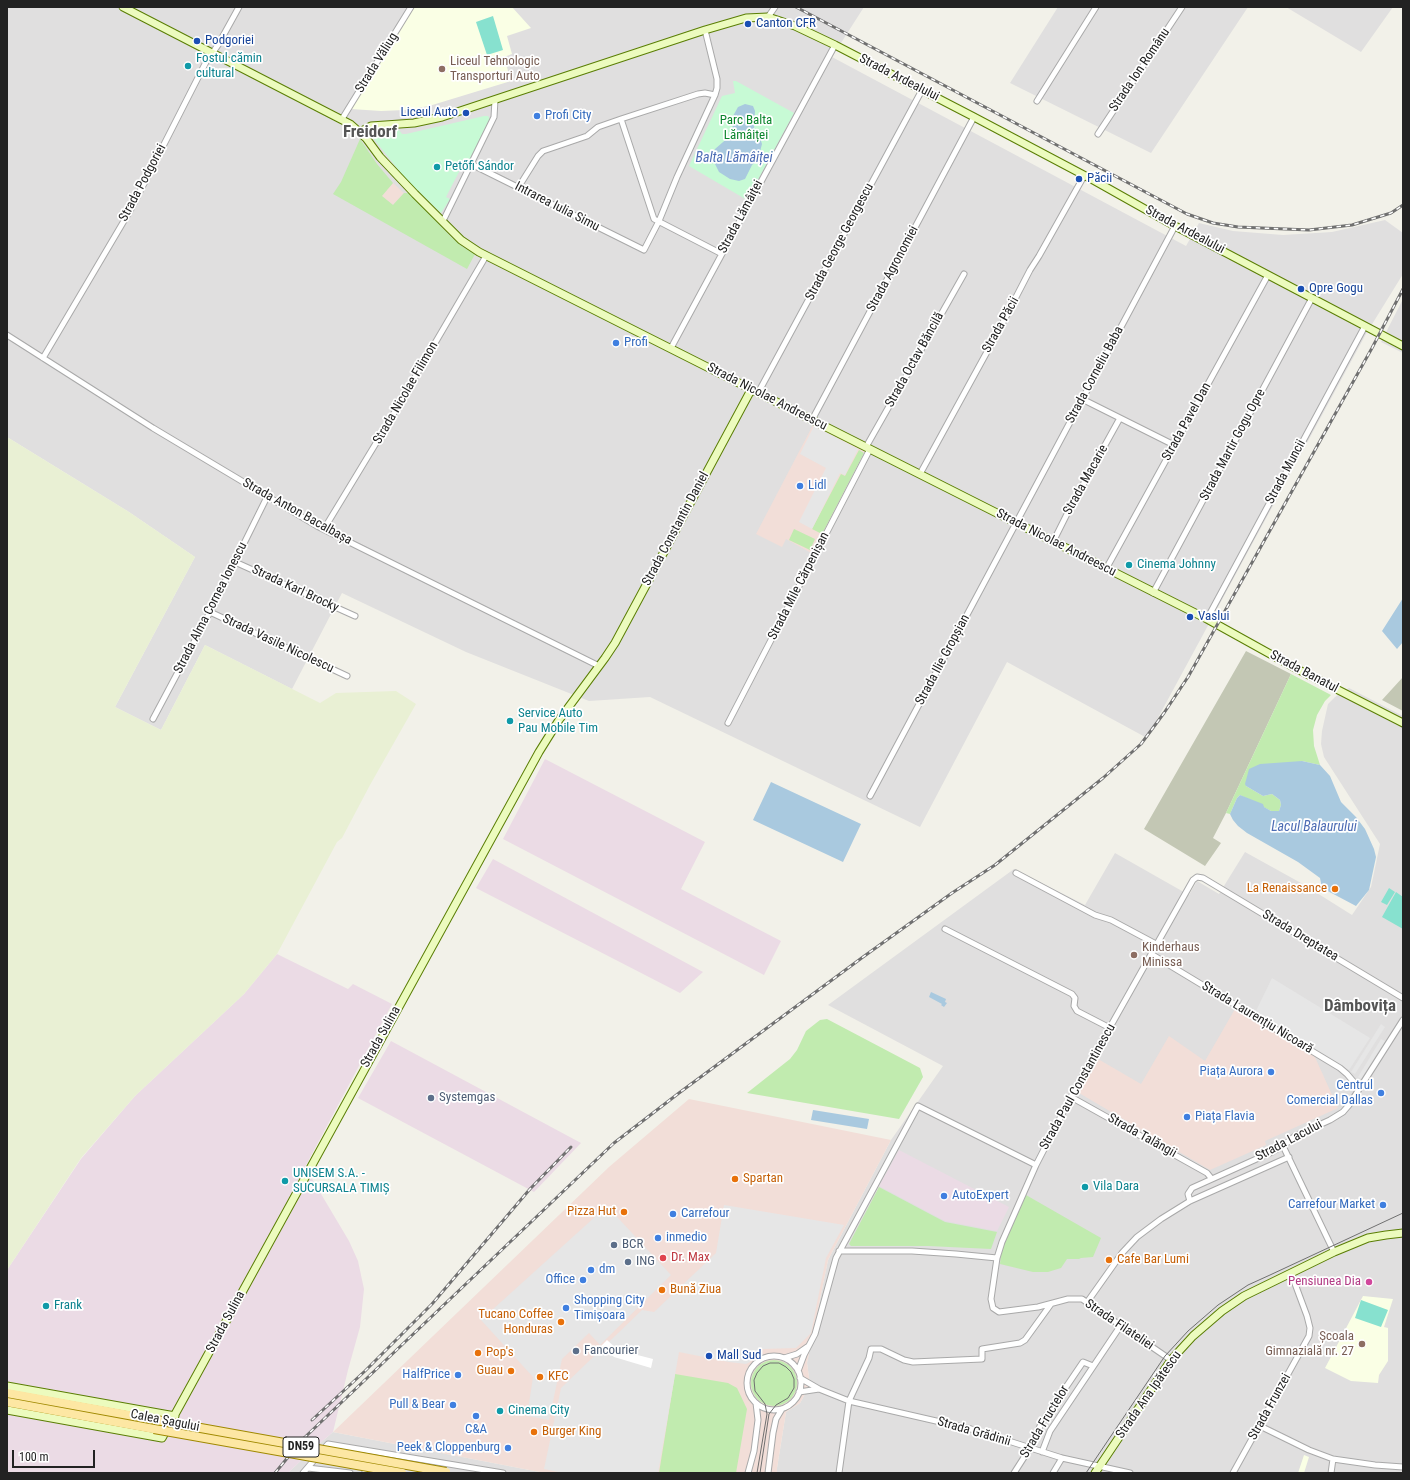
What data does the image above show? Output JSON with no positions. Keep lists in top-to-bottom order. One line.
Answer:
{"streets":{"main road":["Calea Șagului","DN59"],"street":["Strada Văliug","Strada Ion Românu","Strada Ardealului","Strada Podgoriei","Intrarea Iulia Simu","Strada Lămâiței","Strada George Georgescu","Strada Agronomiei","Strada Păcii","Strada Octav Băncilă","Strada Corneliu Baba","Strada Nicolae Filimon","Strada Nicolae Andreescu","Strada Pavel Dan","Strada Martir Gogu Opre","Strada Muncii","Strada Macarie","Strada Anton Bacalbașa","Strada Constantin Daniel","Strada Mile Cărpenișan","Strada Karl Brocky","Strada Alma Cornea Ionescu","Strada Vasile Nicolescu","Strada Ilie Gropșian","Strada Banatul","Strada Dreptatea","Strada Laurențiu Nicoară","Strada Sulina","Strada Paul Constantinescu","Strada Talăngii","Strada Lacului","Strada Filateliei","Strada Ana Ipătescu","Strada Frunzei","Strada Fructelor","Strada Grădinii"]},"crossings":[["Strada Văliug","Strada Nicolae Andreescu"],["Strada Ardealului","Strada Lămâiței"],["Strada Ardealului","Strada George Georgescu"],["Strada Ardealului","Strada Agronomiei"],["Strada Ardealului","Strada Păcii"],["Strada Ardealului","Strada Corneliu Baba"],["Strada Ardealului","Strada Nicolae Andreescu"],["Strada Ardealului","Strada Pavel Dan"],["Strada Ardealului","Strada Martir Gogu Opre"],["Strada Ardealului","Strada Muncii"],["Strada Podgoriei","Strada Nicolae Andreescu"],["Strada Podgoriei","Strada Anton Bacalbașa"],["Strada Lămâiței","Strada Nicolae Andreescu"],["Strada George Georgescu","Strada Nicolae Andreescu"],["Strada Agronomiei","Strada Nicolae Andreescu"],["Strada Păcii","Strada Nicolae Andreescu"],["Strada Octav Băncilă","Strada Nicolae Andreescu"],["Strada Octav Băncilă","Strada Mile Cărpenișan"],["Strada Corneliu Baba","Strada Nicolae Andreescu"],["Strada Corneliu Baba","Strada Ilie Gropșian"],["Strada Nicolae Filimon","Strada Nicolae Andreescu"],["Strada Nicolae Filimon","Strada Anton Bacalbașa"],["Strada Nicolae Andreescu","Strada Pavel Dan"],["Strada Nicolae Andreescu","Strada Martir Gogu Opre"],["Strada Nicolae Andreescu","Strada Muncii"],["Strada Nicolae Andreescu","Strada Macarie"],["Strada Nicolae Andreescu","Strada Constantin Daniel"],["Strada Nicolae Andreescu","Strada Mile Cărpenișan"],["Strada Nicolae Andreescu","Strada Ilie Gropșian"],["Strada Nicolae Andreescu","Strada Banatul"],["Strada Muncii","Strada Banatul"],["Strada Anton Bacalbașa","Strada Constantin Daniel"],["Strada Anton Bacalbașa","Strada Alma Cornea Ionescu"],["Strada Anton Bacalbașa","Strada Sulina"],["Strada Constantin Daniel","Strada Sulina"],["Strada Karl Brocky","Strada Alma Cornea Ionescu"],["Strada Alma Cornea Ionescu","Strada Vasile Nicolescu"],["Strada Dreptatea","Strada Paul Constantinescu"],["Strada Laurențiu Nicoară","Strada Paul Constantinescu"],["Strada Laurențiu Nicoară","Strada Lacului"],["Strada Sulina","Calea Șagului"],["Strada Paul Constantinescu","Strada Talăngii"],["Strada Paul Constantinescu","Strada Filateliei"],["Strada Talăngii","Strada Lacului"],["Strada Lacului","Strada Filateliei"],["Strada Filateliei","Strada Ana Ipătescu"],["Strada Filateliei","Strada Fructelor"],["Strada Ana Ipătescu","Strada Frunzei"],["Strada Ana Ipătescu","Strada Grădinii"],["Strada Fructelor","Strada Grădinii"]],"districts":["Freidorf","Dâmbovița"],"water":["Balta Lămâiței","Lacul Balaurului"],"parks":["Parc Balta Lămâiței"],"places":["Canton CFR","Podgoriei","Fostul cămin cultural","Liceul Tehnologic Transporturi Auto","Liceul Auto","Profi City","Petőfi Sándor","Păcii","Opre Gogu","Profi","Lidl","Cinema Johnny","Vaslui","Service Auto Pau Mobile Tim","La Renaissance","Kinderhaus Minissa","Piața Aurora","Centrul Comercial Dallas","Systemgas","Piața Flavia","Spartan","UNISEM S.A. - SUCURSALA TIMIȘ","Vila Dara","AutoExpert","Carrefour Market","Pizza Hut","Carrefour","inmedio","BCR","Dr. Max","Cafe Bar Lumi","ING","dm","Office","Pensiunea Dia","Bună Ziua","Frank","Shopping City Timișoara","Tucano Coffee Honduras","Școala Gimnazială nr. 27","Fancourier","Pop's","Mall Sud","Guau","HalfPrice","KFC","Pull & Bear","Cinema City","C&A","Burger King","Peek & Cloppenburg"],"scale_bar":"100 m"}
